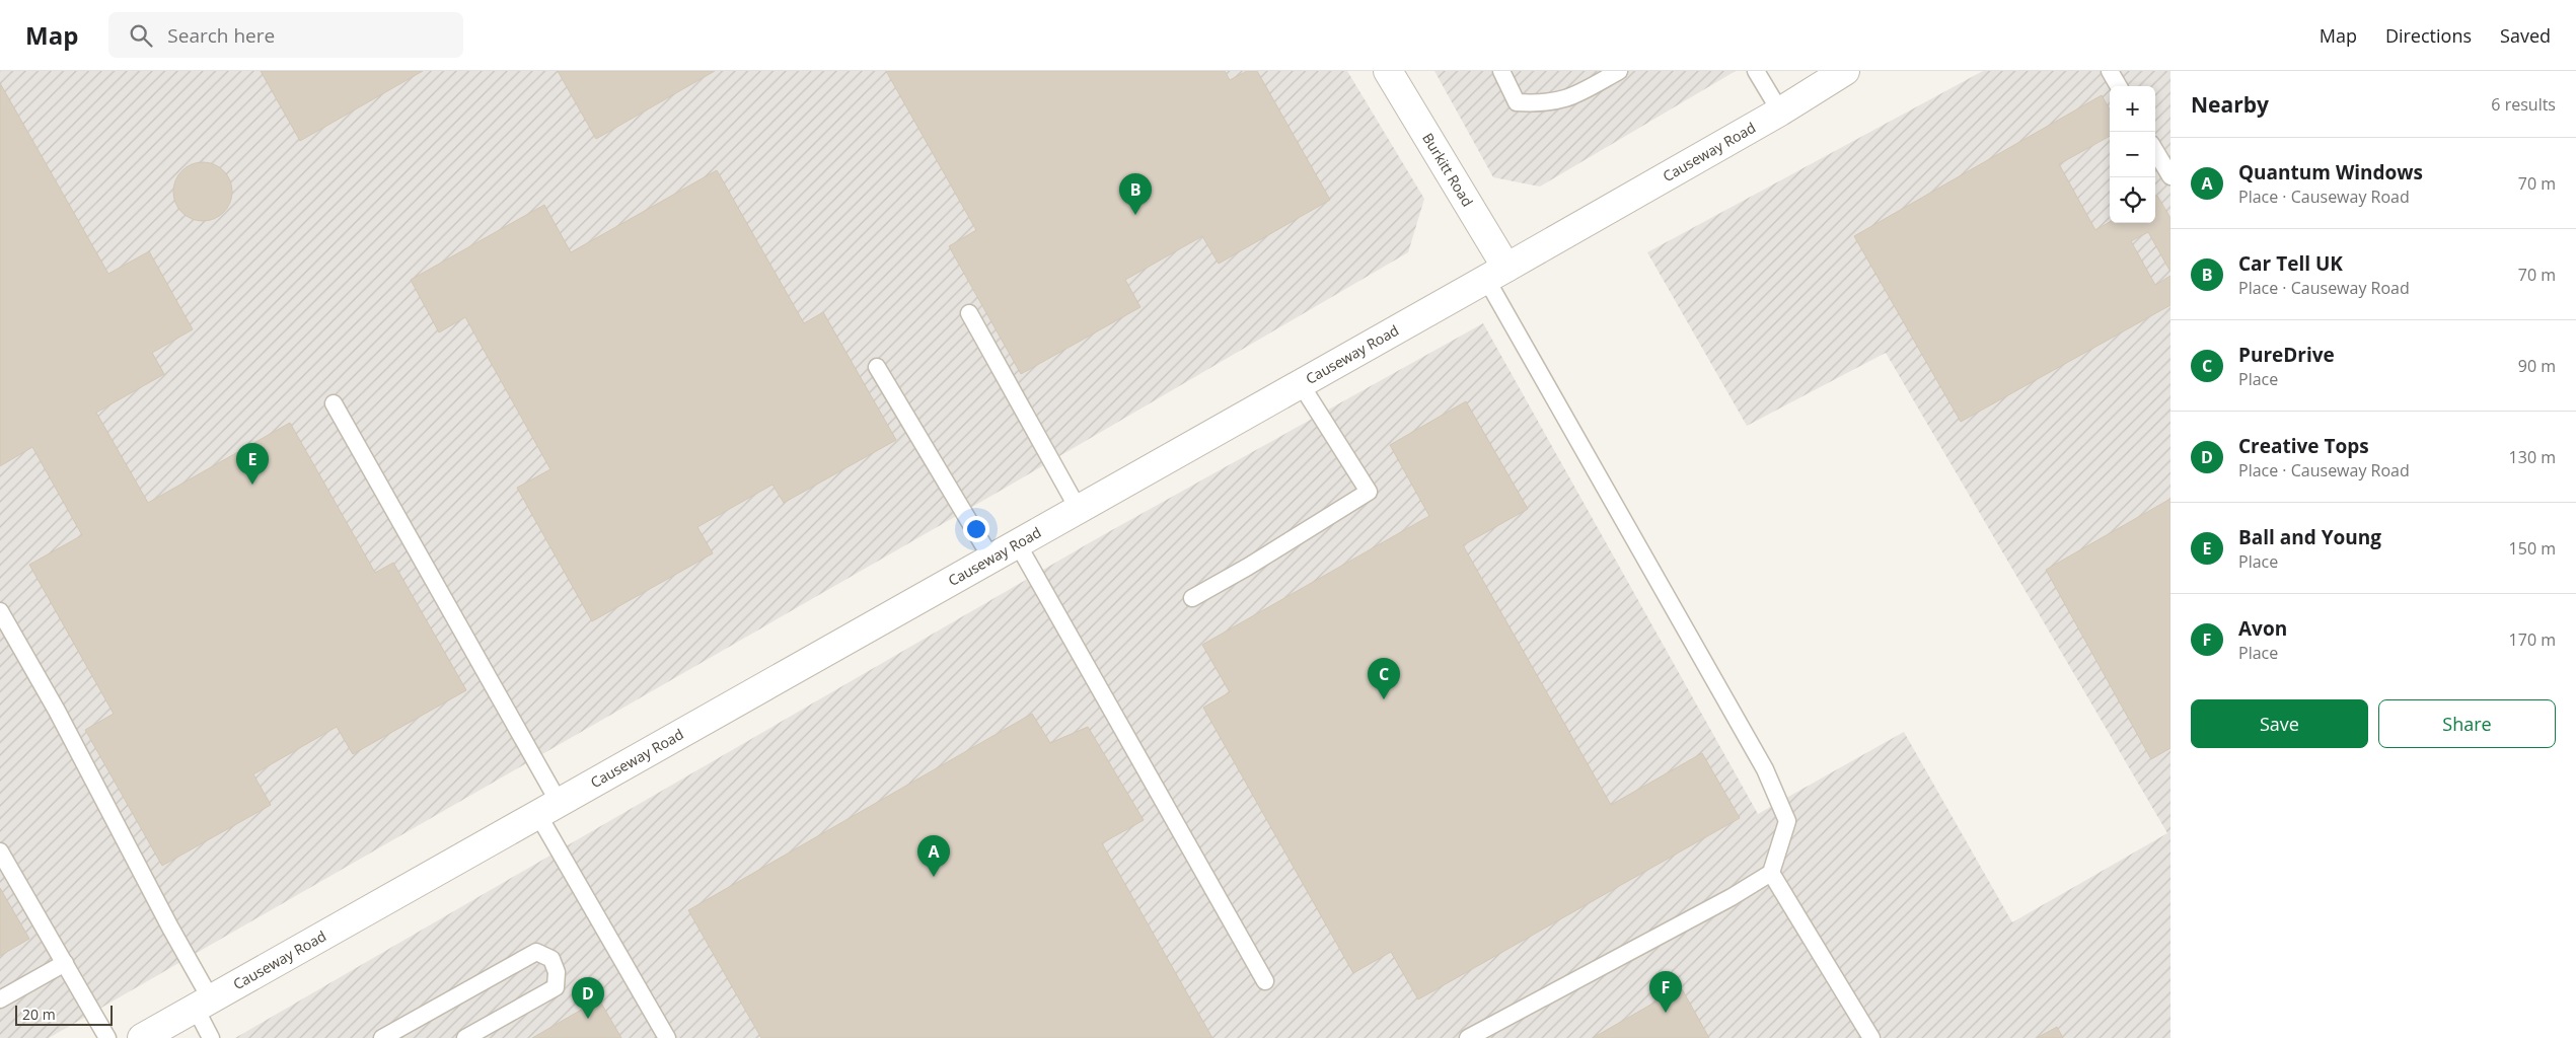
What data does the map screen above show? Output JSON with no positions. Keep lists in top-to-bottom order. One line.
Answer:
{"streets":{"street":["Causeway Road","Burkitt Road"]},"crossings":[["Causeway Road","Burkitt Road"]],"scale_bar":"20 m","page":{"header":"Map","search":"Search here","nav":["Map","Directions","Saved"],"heading":["Nearby","6 results"],"map_buttons":["+","−"],"list":[{"mark":"A","name":"Quantum Windows","note":"Place · Causeway Road","value":"70 m"},{"mark":"B","name":"Car Tell UK","note":"Place · Causeway Road","value":"70 m"},{"mark":"C","name":"PureDrive","note":"Place","value":"90 m"},{"mark":"D","name":"Creative Tops","note":"Place · Causeway Road","value":"130 m"},{"mark":"E","name":"Ball and Young","note":"Place","value":"150 m"},{"mark":"F","name":"Avon","note":"Place","value":"170 m"}],"pins":["B","E","C","A","F","D"],"buttons":["Save","Share"],"scale":"20 m"}}
